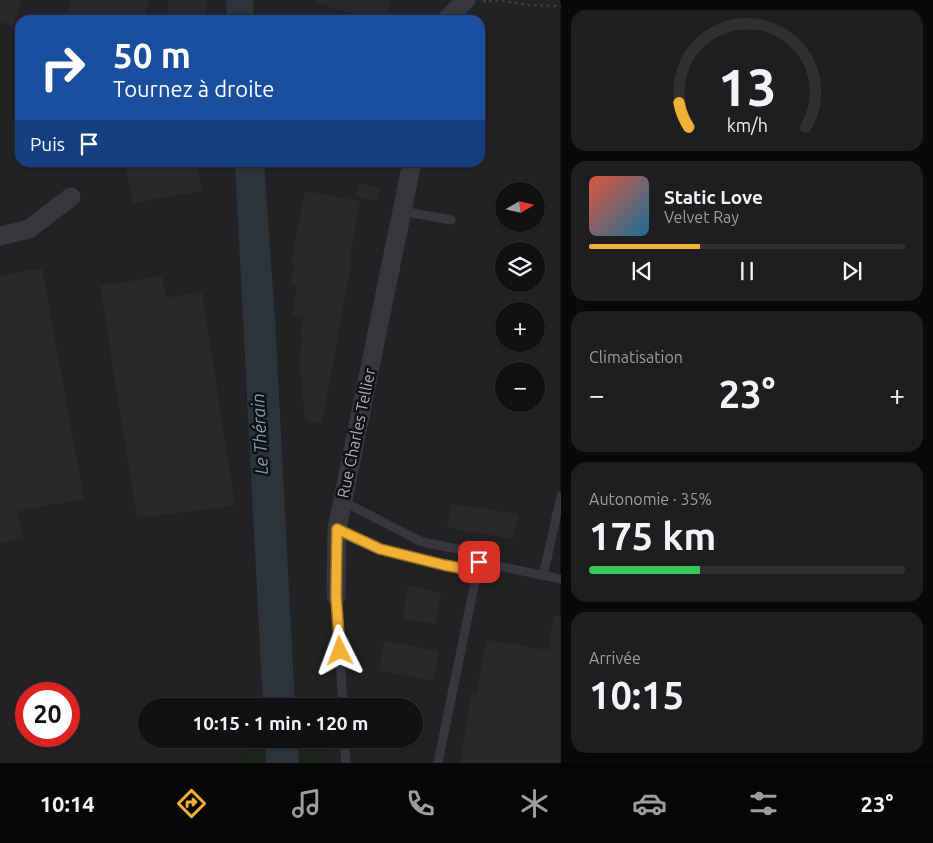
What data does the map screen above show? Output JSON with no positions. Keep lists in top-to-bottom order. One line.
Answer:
{"streets":{"street":["Rue Charles Tellier"]},"water":["Le Thérain"],"north":"right","page":{"turn":["50 m","Tournez à droite"],"then":"Puis","song":["Static Love","Velvet Ray"],"map_buttons":["+","−"],"tile":["Climatisation",["Autonomie · 35%","175 km"],["Arrivée","10:15"]],"heat":["−","23°","+"],"limit":"20","trip":"10:15 · 1 min · 120 m","tabs":["10:14","23°"],"gauge":["13","km/h"]}}
